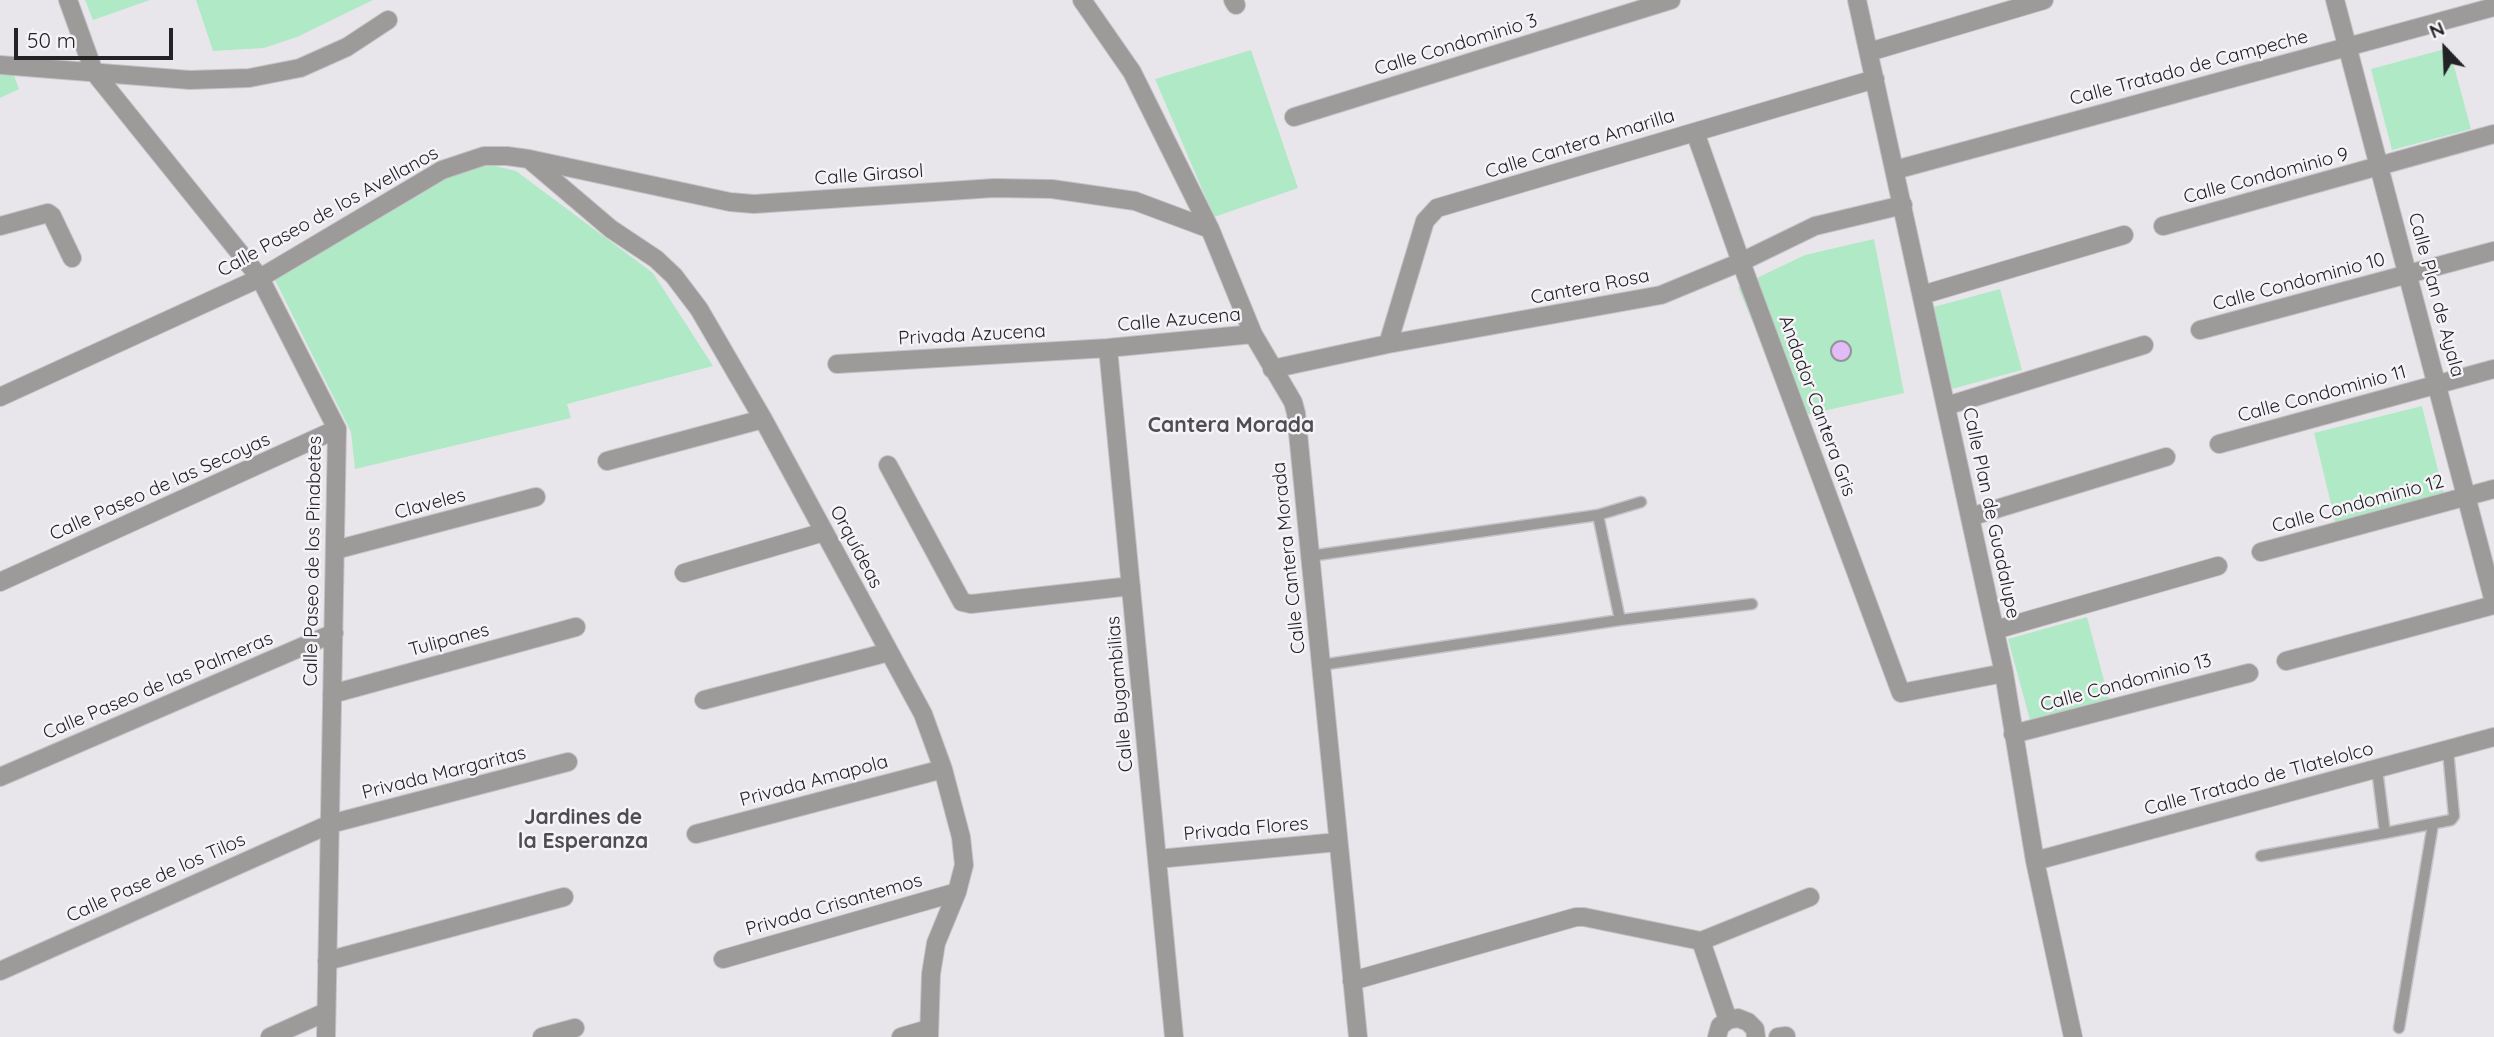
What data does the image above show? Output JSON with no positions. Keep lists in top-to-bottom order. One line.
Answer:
{"streets":{"street":["Calle Condominio 3","Calle Tratado de Campeche","Calle Cantera Amarilla","Calle Girasol","Calle Condominio 9","Calle Paseo de los Avellanos","Calle Condominio 10","Cantera Rosa","Calle Plan de Ayala","Calle Azucena","Privada Azucena","Calle Condominio 11","Andador Cantera Gris","Calle Paseo de las Secoyas","Claveles","Calle Condominio 12","Calle Plan de Guadalupe","Orquídeas","Calle Cantera Morada","Calle Paseo de los Pinabetes","Tulipanes","Calle Condominio 13","Calle Paseo de las Palmeras","Calle Bugambilias","Privada Margaritas","Calle Tratado de Tlatelolco","Privada Amapola","Privada Flores","Calle Pase de los Tilos","Privada Crisantemos"]},"crossings":[["Calle Tratado de Campeche","Calle Plan de Ayala"],["Calle Tratado de Campeche","Calle Plan de Guadalupe"],["Calle Cantera Amarilla","Cantera Rosa"],["Calle Cantera Amarilla","Andador Cantera Gris"],["Calle Cantera Amarilla","Calle Plan de Guadalupe"],["Calle Girasol","Calle Paseo de los Avellanos"],["Calle Girasol","Orquídeas"],["Calle Girasol","Calle Cantera Morada"],["Calle Condominio 9","Calle Plan de Ayala"],["Calle Paseo de los Avellanos","Orquídeas"],["Calle Paseo de los Avellanos","Calle Paseo de los Pinabetes"],["Calle Condominio 10","Calle Plan de Ayala"],["Cantera Rosa","Andador Cantera Gris"],["Cantera Rosa","Calle Plan de Guadalupe"],["Cantera Rosa","Calle Cantera Morada"],["Calle Plan de Ayala","Calle Condominio 11"],["Calle Plan de Ayala","Calle Condominio 12"],["Calle Azucena","Privada Azucena"],["Calle Azucena","Calle Cantera Morada"],["Calle Azucena","Calle Bugambilias"],["Privada Azucena","Calle Bugambilias"],["Andador Cantera Gris","Calle Plan de Guadalupe"],["Calle Paseo de las Secoyas","Calle Paseo de los Pinabetes"],["Claveles","Calle Paseo de los Pinabetes"],["Calle Plan de Guadalupe","Calle Condominio 13"],["Calle Plan de Guadalupe","Calle Tratado de Tlatelolco"],["Orquídeas","Privada Amapola"],["Orquídeas","Privada Crisantemos"],["Calle Cantera Morada","Privada Flores"],["Calle Paseo de los Pinabetes","Tulipanes"],["Calle Paseo de los Pinabetes","Calle Paseo de las Palmeras"],["Calle Paseo de los Pinabetes","Privada Margaritas"],["Calle Paseo de los Pinabetes","Calle Pase de los Tilos"],["Calle Bugambilias","Privada Flores"],["Privada Margaritas","Calle Pase de los Tilos"]],"districts":["Cantera Morada","Jardines de la Esperanza"],"scale_bar":"50 m","north":"top left"}
